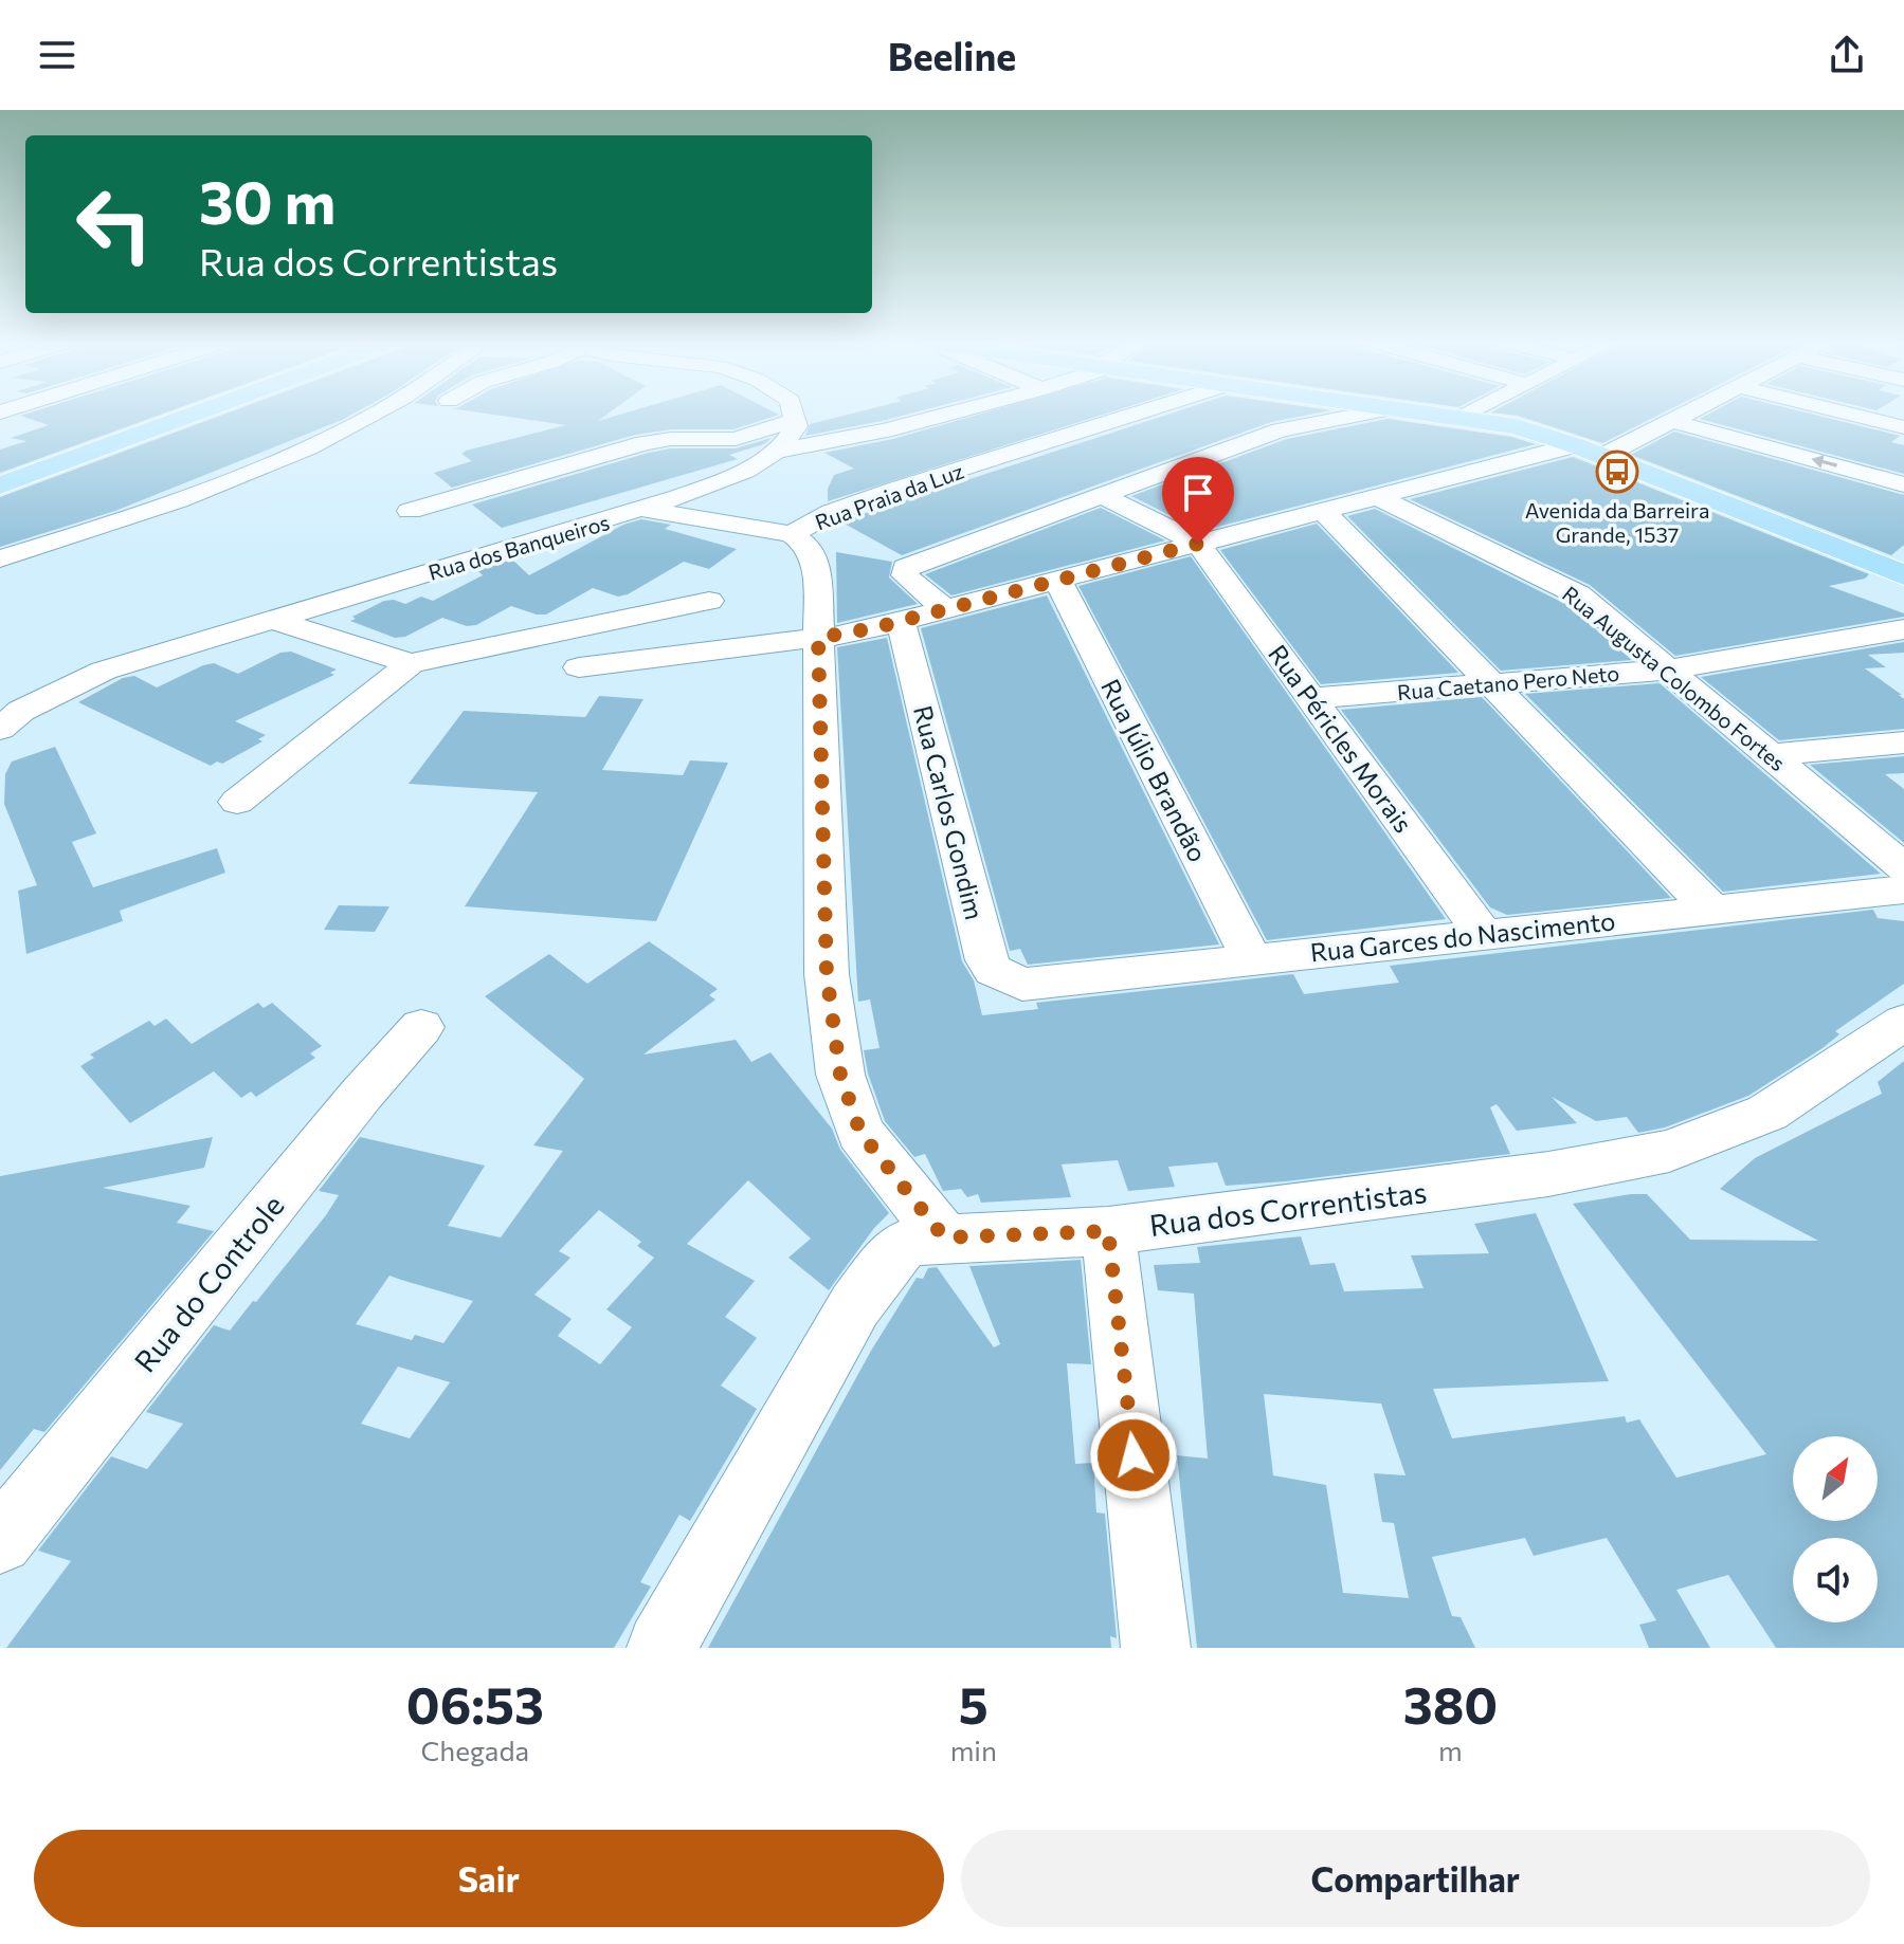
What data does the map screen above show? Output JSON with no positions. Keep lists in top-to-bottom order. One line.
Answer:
{"streets":{"street":["Rua Praia da Luz","Rua dos Banqueiros","Rua Augusta Colombo Fortes","Rua Caetano Pero Neto","Rua Péricles Morais","Rua Júlio Brandão","Rua Carlos Gondim","Rua Garces do Nascimento","Rua dos Correntistas","Rua do Controle"]},"crossings":[["Rua Augusta Colombo Fortes","Rua Caetano Pero Neto"],["Rua Caetano Pero Neto","Rua Péricles Morais"],["Rua Péricles Morais","Rua Garces do Nascimento"],["Rua Júlio Brandão","Rua Garces do Nascimento"],["Rua Carlos Gondim","Rua Garces do Nascimento"]],"places":{"bus stop":["Avenida da Barreira Grande, 1537"]},"north":"top right","page":{"header":"Beeline","turn":["30 m","Rua dos Correntistas"],"eta":["06:53","Chegada","5","min","380","m"],"buttons":["Sair","Compartilhar"]}}
